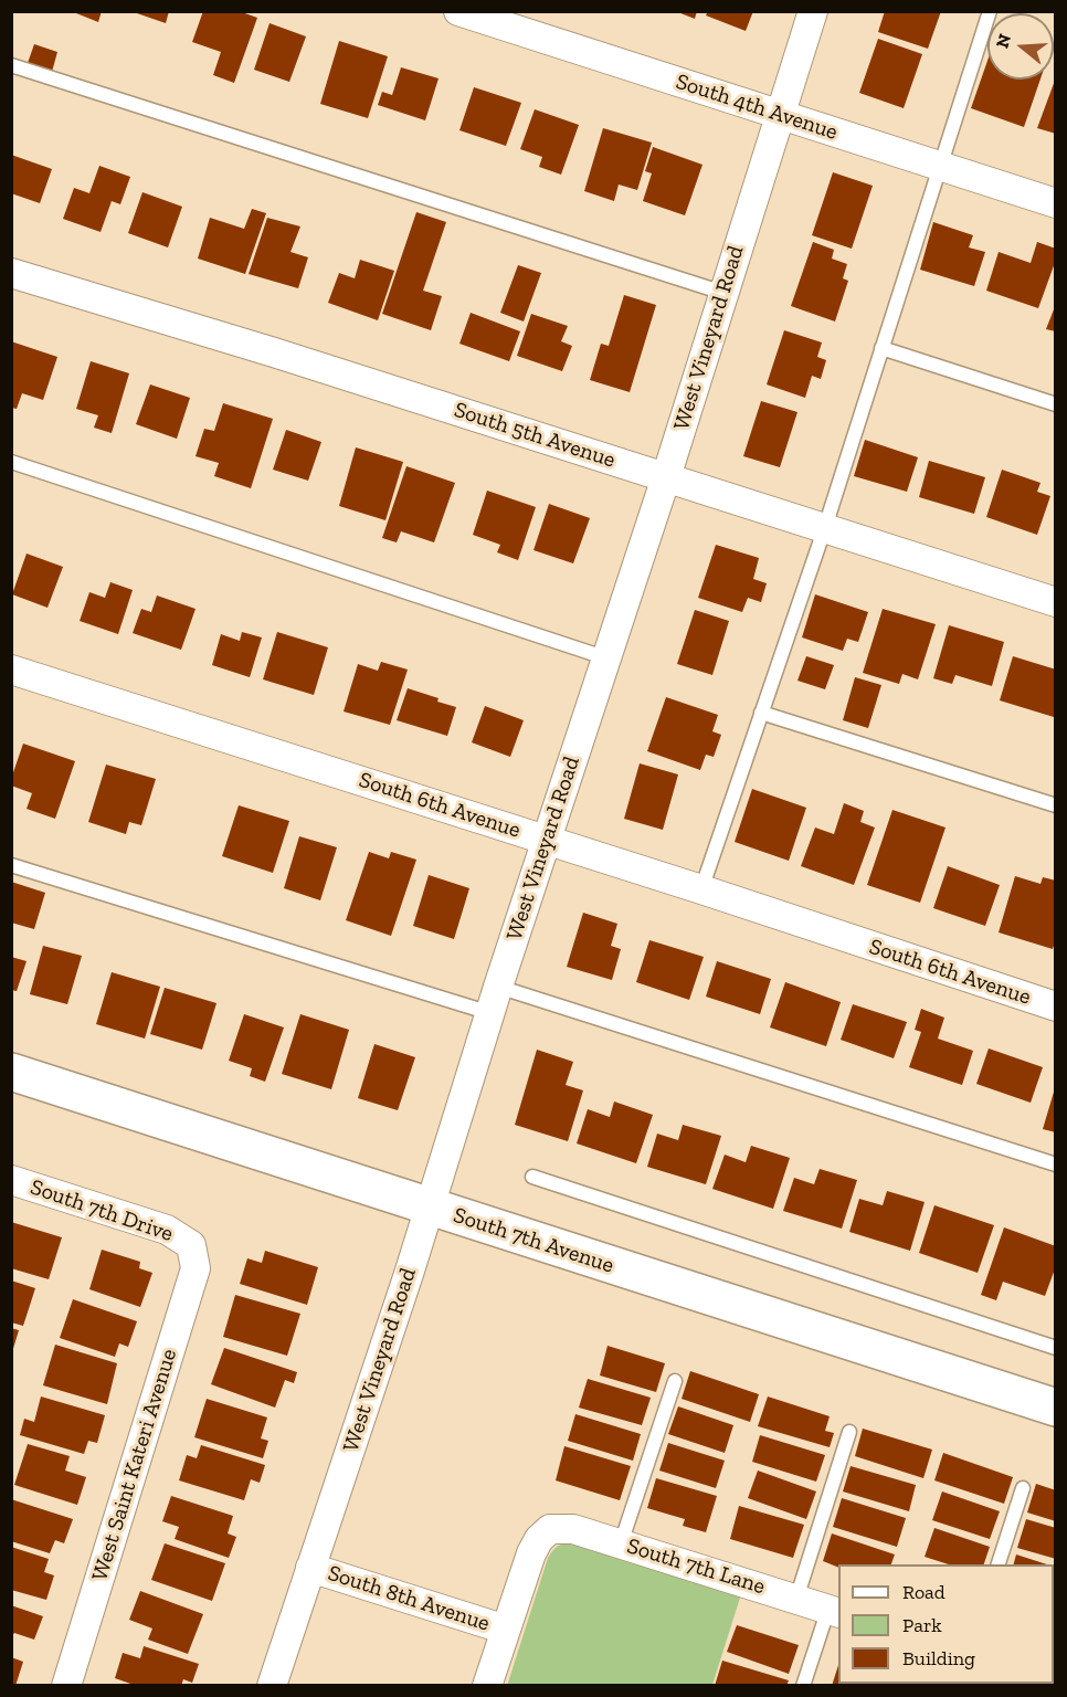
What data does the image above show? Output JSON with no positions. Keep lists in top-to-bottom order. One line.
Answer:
{"streets":{"main road":["South 7th Avenue"],"street":["South 4th Avenue","West Vineyard Road","South 5th Avenue","South 6th Avenue","South 7th Drive","West Saint Kateri Avenue","South 7th Lane","South 8th Avenue"]},"crossings":[["South 4th Avenue","West Vineyard Road"],["West Vineyard Road","South 5th Avenue"],["West Vineyard Road","South 6th Avenue"],["West Vineyard Road","South 7th Avenue"],["West Vineyard Road","South 8th Avenue"],["South 7th Drive","West Saint Kateri Avenue"],["South 7th Lane","South 8th Avenue"]],"legend":["Road","Park","Building"],"north":"left"}
